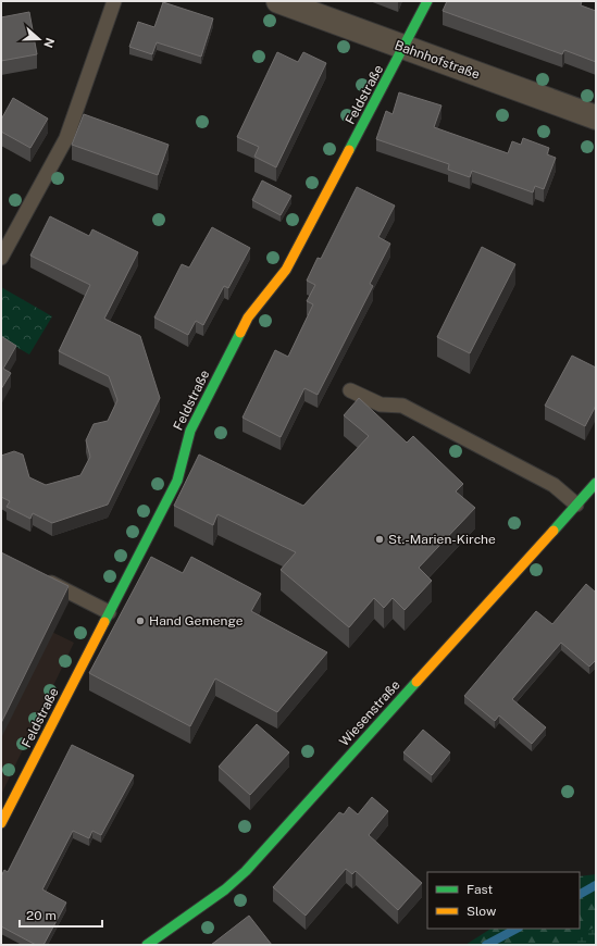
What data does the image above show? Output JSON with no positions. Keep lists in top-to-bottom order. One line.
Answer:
{"streets":{"street":["Bahnhofstraße","Feldstraße","Wiesenstraße"]},"crossings":[["Bahnhofstraße","Feldstraße"]],"places":["St.-Marien-Kirche","Hand Gemenge"],"legend":["Fast","Slow"],"scale_bar":"20 m","north":"right"}
